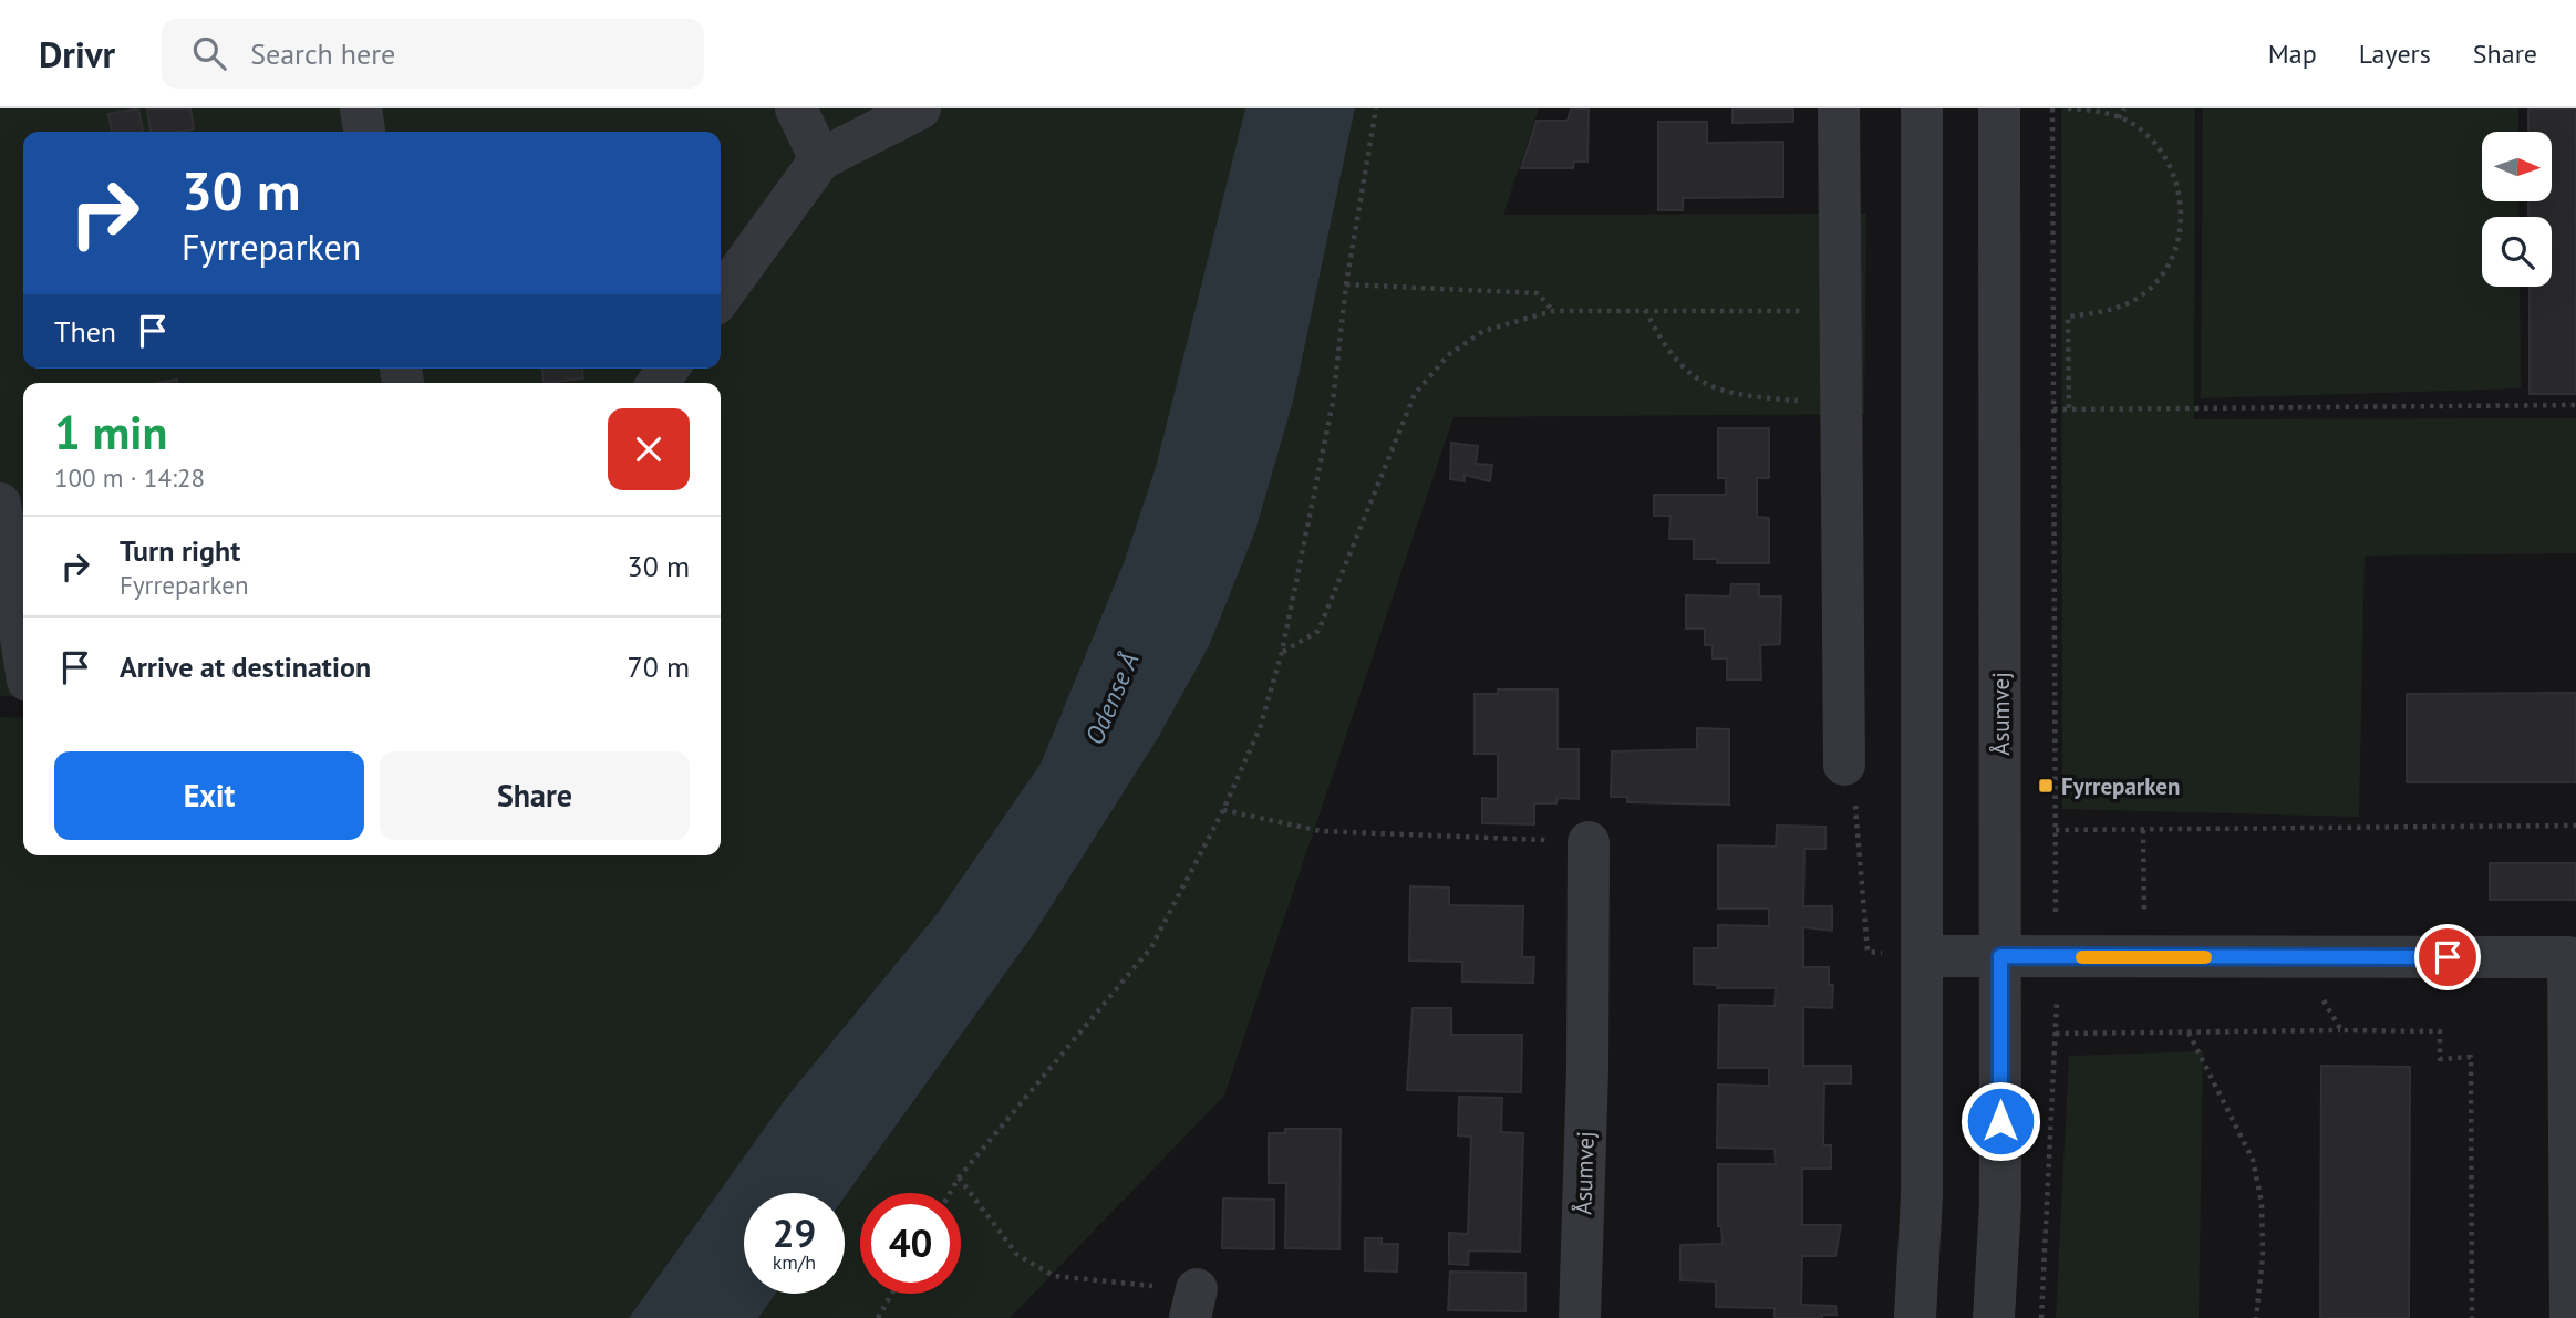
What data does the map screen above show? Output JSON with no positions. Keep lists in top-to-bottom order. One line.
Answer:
{"streets":{"street":["Åsumvej"]},"water":["Odense Å"],"places":{"transit":["Fyrreparken"]},"north":"right","page":{"header":"Drivr","search":"Search here","nav":["Map","Layers","Share"],"turn":["30 m","Fyrreparken"],"then":"Then","heading":["1 min","100 m · 14:28"],"list":[{"name":"Turn right","note":"Fyrreparken","value":"30 m"},{"name":"Arrive at destination","value":"70 m"}],"buttons":["Exit","Share"],"speed":"29 km/h","limit":"40"}}
